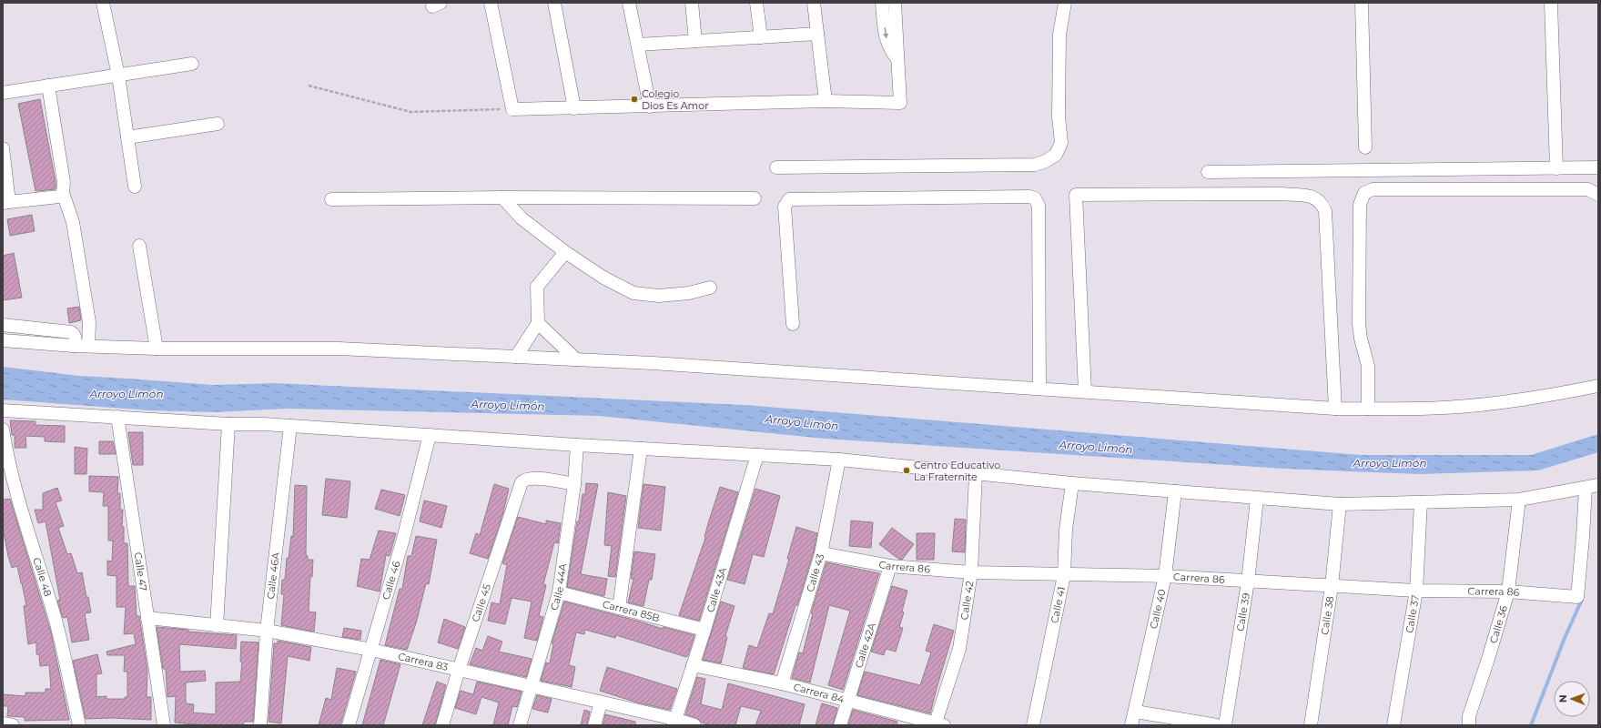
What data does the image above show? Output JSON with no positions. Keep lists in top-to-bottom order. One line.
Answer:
{"streets":{"street":["Carrera 86","Calle 47","Calle 43","Calle 46A","Calle 48","Calle 46","Calle 44A","Calle 43A","Calle 42","Calle 45","Calle 41","Calle 40","Carrera 85B","Calle 39","Calle 37","Calle 38","Calle 36","Calle 42A","Carrera 83","Carrera 84"]},"crossings":[["Carrera 86","Calle 43"],["Carrera 86","Calle 42"],["Carrera 86","Calle 41"],["Carrera 86","Calle 40"],["Carrera 86","Calle 39"],["Carrera 86","Calle 37"],["Carrera 86","Calle 38"],["Carrera 86","Calle 36"],["Carrera 86","Calle 42A"],["Calle 47","Carrera 83"],["Calle 43","Carrera 84"],["Calle 46A","Carrera 83"],["Calle 46","Carrera 83"],["Calle 44A","Calle 45"],["Calle 44A","Carrera 85B"],["Calle 44A","Carrera 83"],["Calle 43A","Carrera 85B"],["Calle 43A","Carrera 83"],["Calle 43A","Carrera 84"],["Calle 42","Carrera 84"],["Calle 45","Carrera 83"],["Calle 42A","Carrera 84"]],"water":["Arroyo Limón"],"places":["Colegio Dios Es Amor","Centro Educativo La Fraternite"],"north":"left"}
